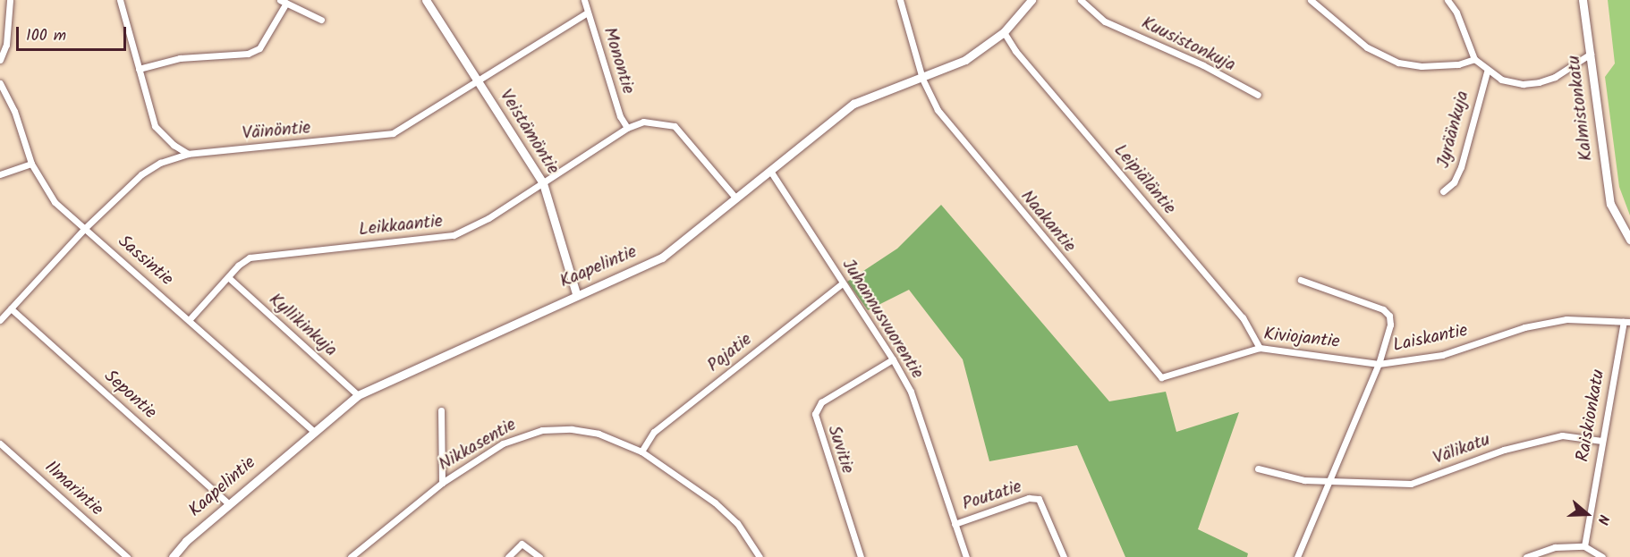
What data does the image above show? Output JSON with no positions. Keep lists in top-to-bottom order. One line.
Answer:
{"streets":{"street":["Kuusistonkuja","Monontie","Kalmistonkatu","Jyräänkuja","Väinöntie","Veistämöntie","Leipiäläntie","Naakantie","Leikkaantie","Sassintie","Kaapelintie","Juhannusvuorentie","Kyllikinkuja","Kiviojantie","Laiskantie","Pajatie","Sepontie","Raiskionkatu","Nikkasentie","Suvitie","Välikatu","Ilmarintie","Poutatie"]},"crossings":[["Monontie","Väinöntie"],["Monontie","Leikkaantie"],["Väinöntie","Veistämöntie"],["Väinöntie","Sassintie"],["Väinöntie","Sepontie"],["Veistämöntie","Leikkaantie"],["Veistämöntie","Kaapelintie"],["Leipiäläntie","Kaapelintie"],["Leipiäläntie","Kiviojantie"],["Naakantie","Kaapelintie"],["Naakantie","Kiviojantie"],["Leikkaantie","Sassintie"],["Leikkaantie","Kaapelintie"],["Leikkaantie","Kyllikinkuja"],["Sassintie","Kaapelintie"],["Kaapelintie","Juhannusvuorentie"],["Kaapelintie","Kyllikinkuja"],["Kaapelintie","Sepontie"],["Juhannusvuorentie","Pajatie"],["Juhannusvuorentie","Suvitie"],["Juhannusvuorentie","Poutatie"],["Kiviojantie","Laiskantie"],["Laiskantie","Raiskionkatu"],["Laiskantie","Välikatu"],["Pajatie","Nikkasentie"],["Raiskionkatu","Välikatu"]],"scale_bar":"100 m","north":"right"}
